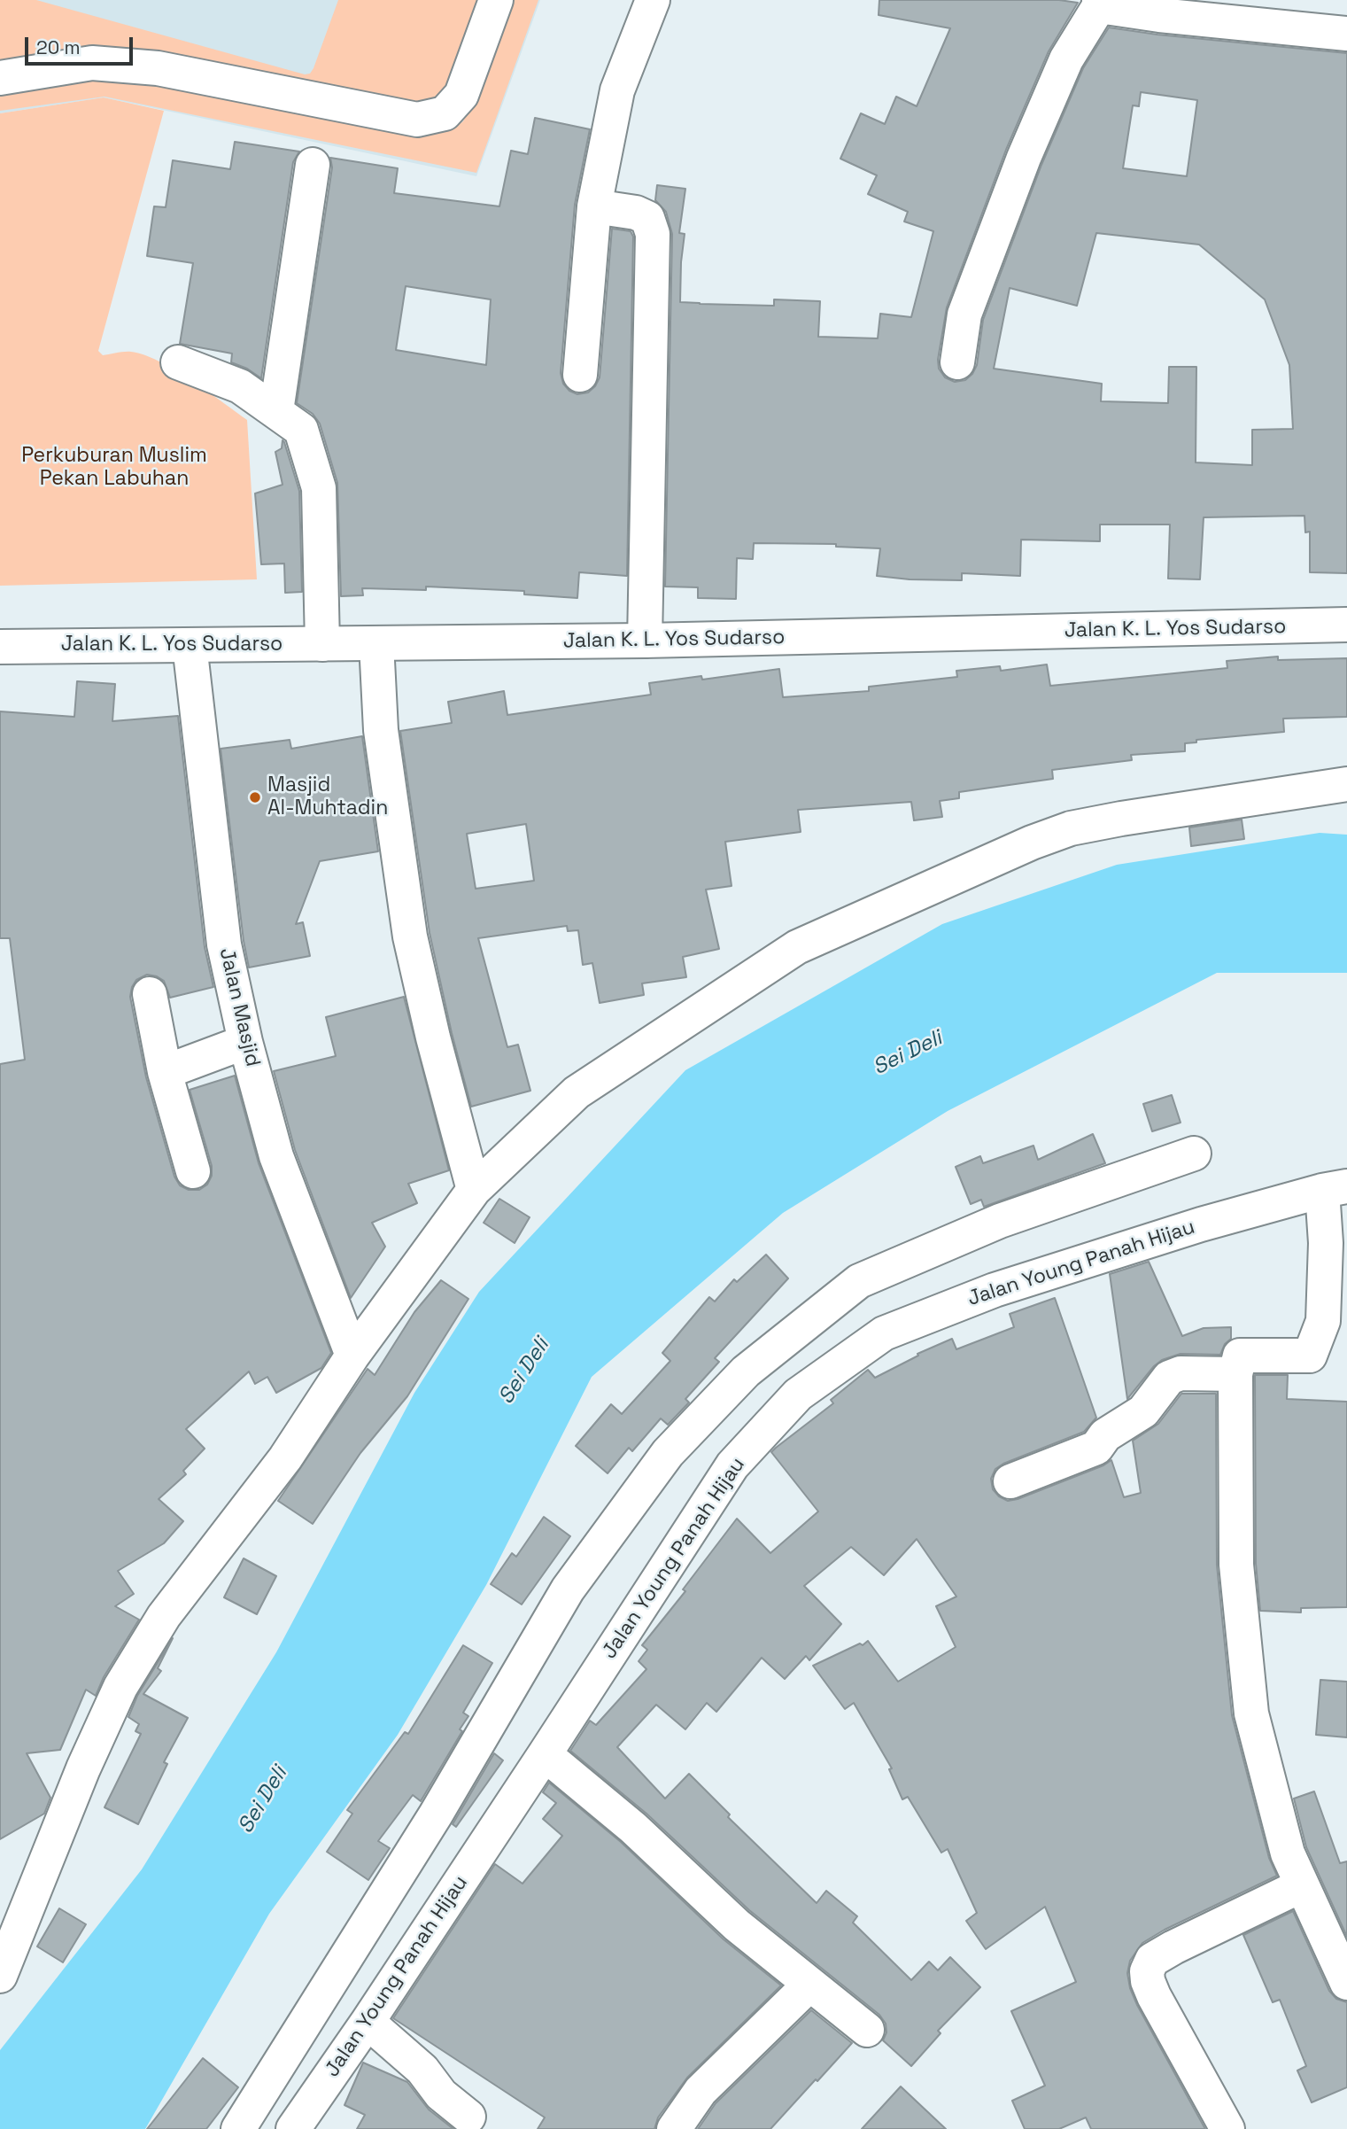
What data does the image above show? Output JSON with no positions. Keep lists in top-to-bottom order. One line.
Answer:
{"streets":{"main road":["Jalan K. L. Yos Sudarso","Jalan Masjid","Jalan Young Panah Hijau"]},"crossings":[["Jalan K. L. Yos Sudarso","Jalan Masjid"]],"water":["Sei Deli"],"parks":["Perkuburan Muslim Pekan Labuhan"],"places":["Masjid Al-Muhtadin"],"scale_bar":"20 m"}
